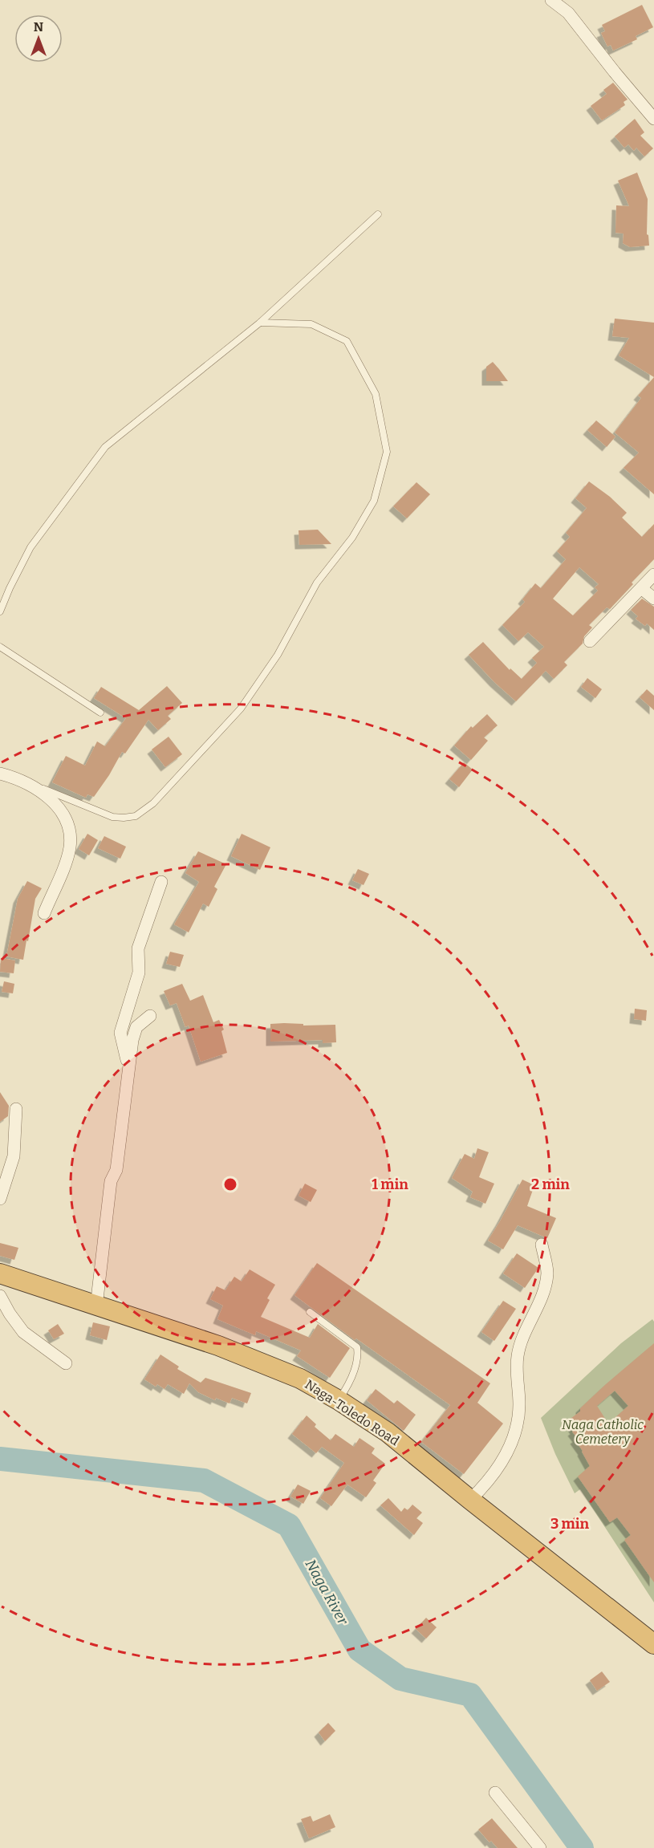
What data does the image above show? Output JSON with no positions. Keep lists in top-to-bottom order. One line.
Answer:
{"streets":{"highway":["Naga-Toledo Road"]},"water":["Naga River"],"parks":["Naga Catholic Cemetery"],"north":"top","rings":["1 min","2 min","3 min"]}
